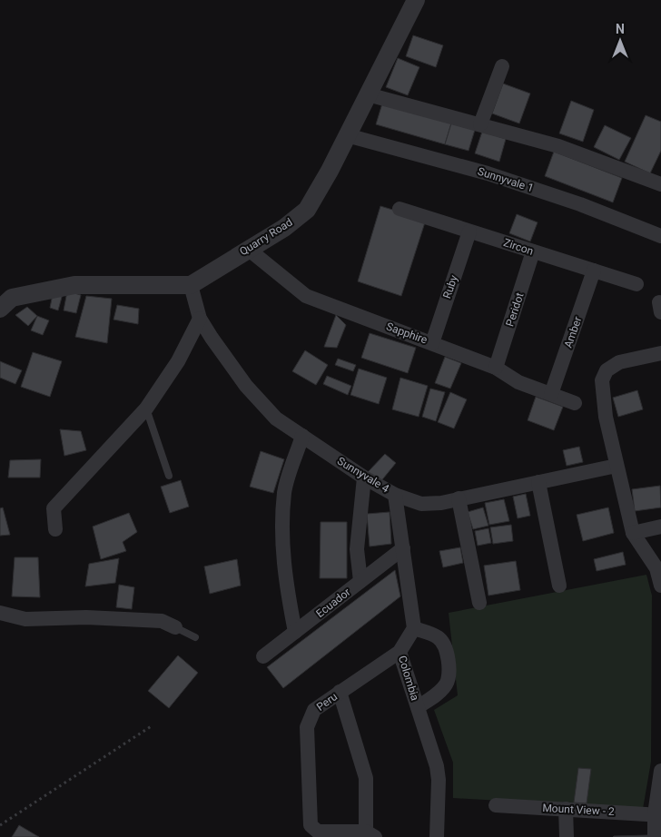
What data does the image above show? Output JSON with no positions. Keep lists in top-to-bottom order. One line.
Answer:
{"streets":{"street":["Sunnyvale 1","Quarry Road","Zircon","Ruby","Peridot","Amber","Sapphire","Sunnyvale 4","Ecuador","Colombia","Peru","Mount View - 2"]},"crossings":[["Sunnyvale 1","Quarry Road"],["Quarry Road","Sapphire"],["Quarry Road","Sunnyvale 4"],["Zircon","Ruby"],["Zircon","Peridot"],["Zircon","Amber"],["Ruby","Sapphire"],["Peridot","Sapphire"],["Amber","Sapphire"],["Colombia","Peru"]],"north":"top"}
